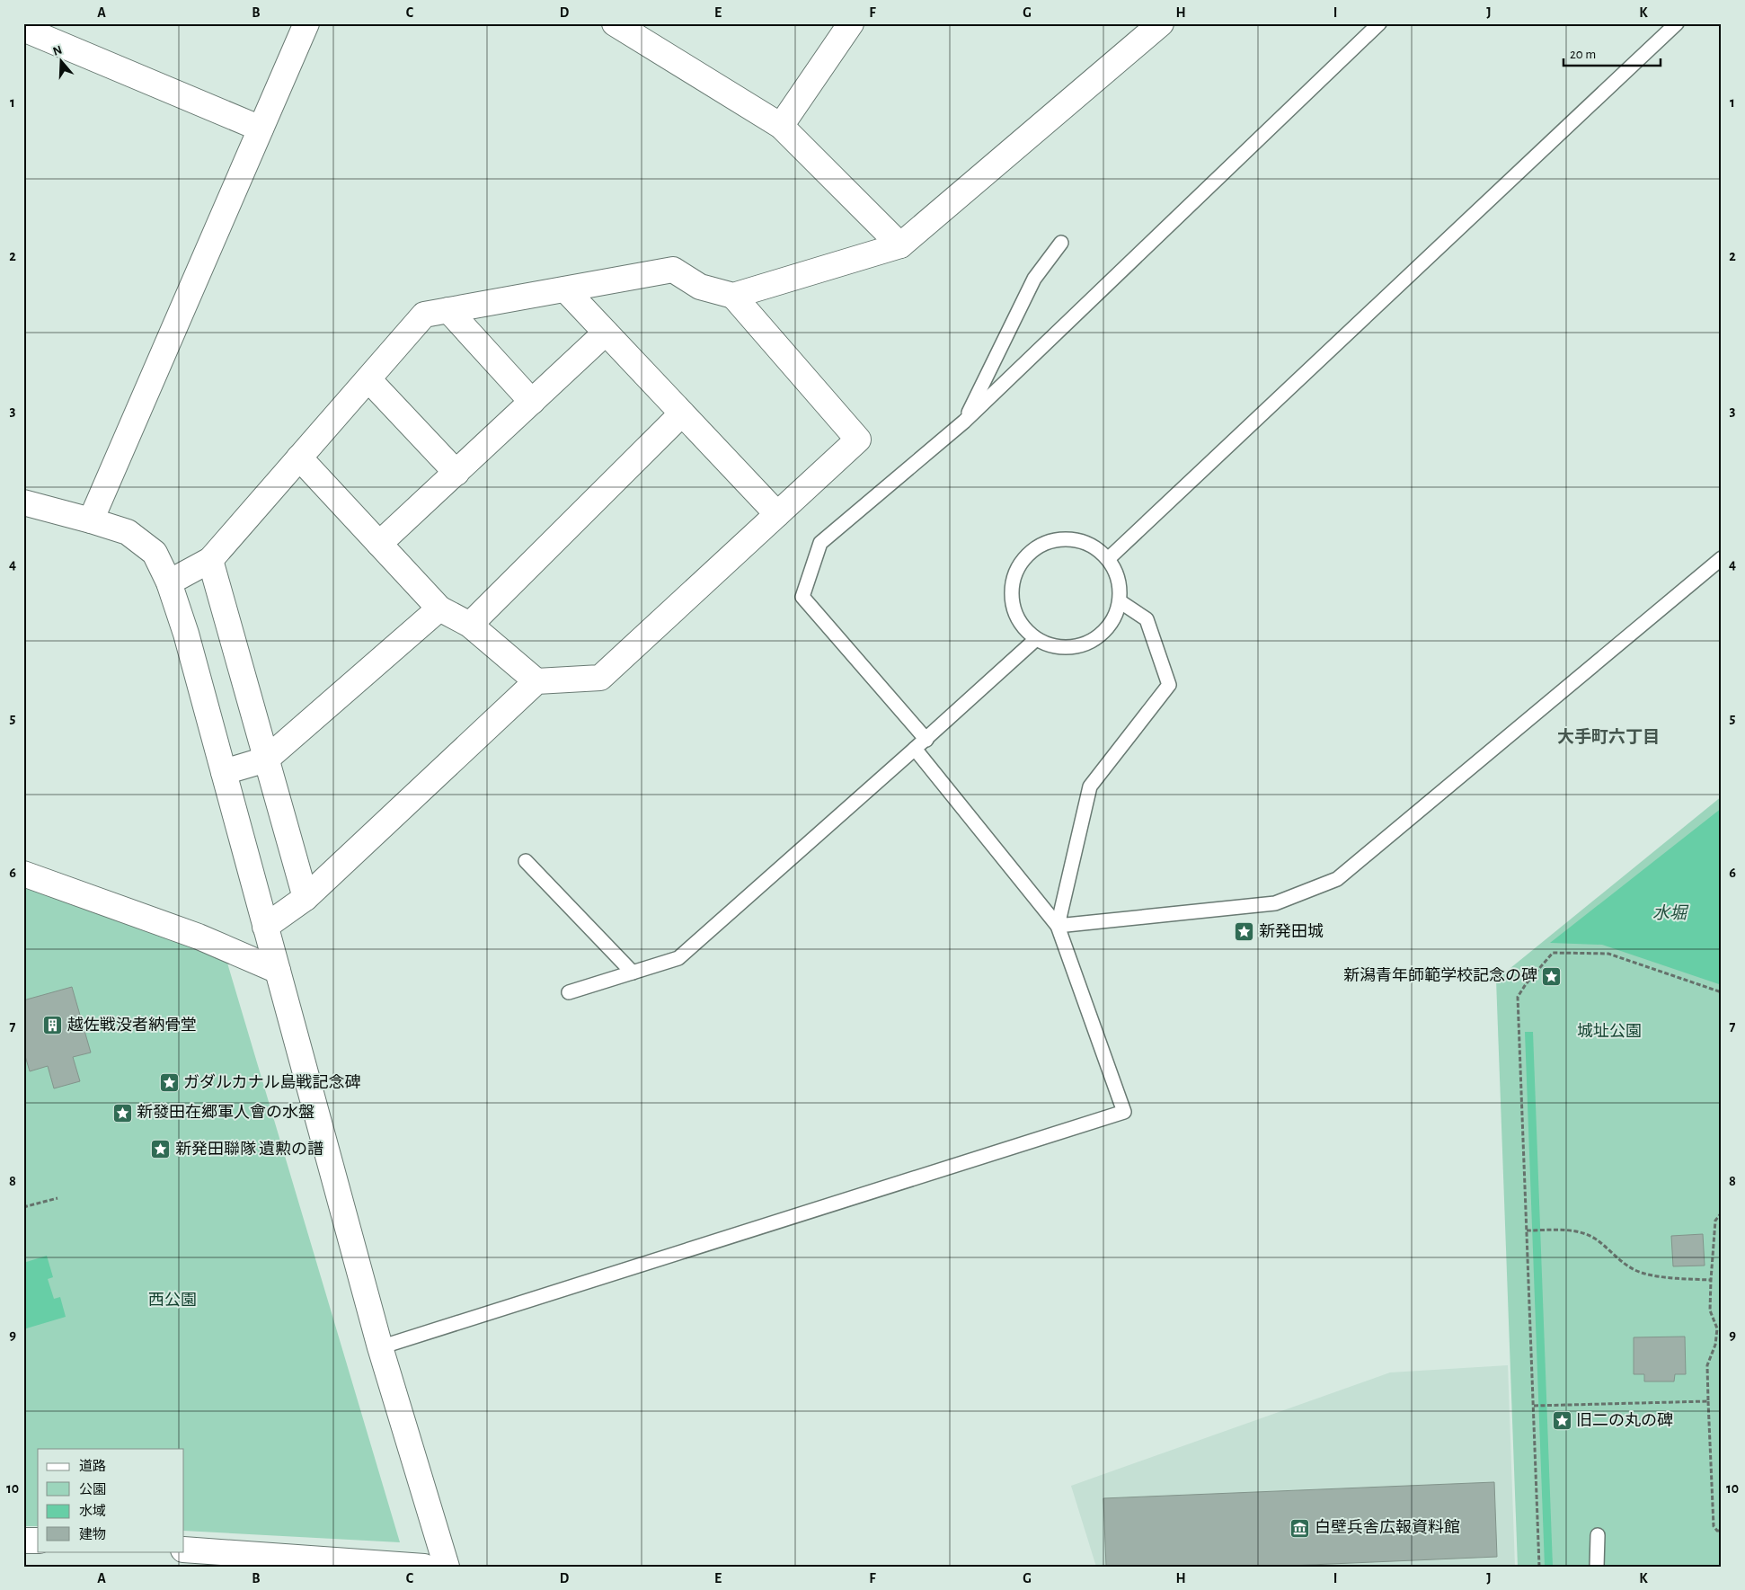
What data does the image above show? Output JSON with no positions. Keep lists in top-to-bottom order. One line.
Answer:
{"districts":["大手町六丁目"],"water":["水堀"],"parks":["城址公園","西公園"],"places":{"place":["新発田城","新潟青年師範学校記念の碑","ガダルカナル島戦記念碑","新發田在郷軍人會の水盤","新発田聯隊 遺勲の譜","旧二の丸の碑"],"building":["越佐戦没者納骨堂"],"museum":["白壁兵舎広報資料館"]},"legend":["道路","公園","水域","建物"],"scale_bar":"20 m","north":"top","grid":{"columns":["A","B","C","D","E","F","G","H","I","J","K"],"rows":["1","2","3","4","5","6","7","8","9","10"]}}
